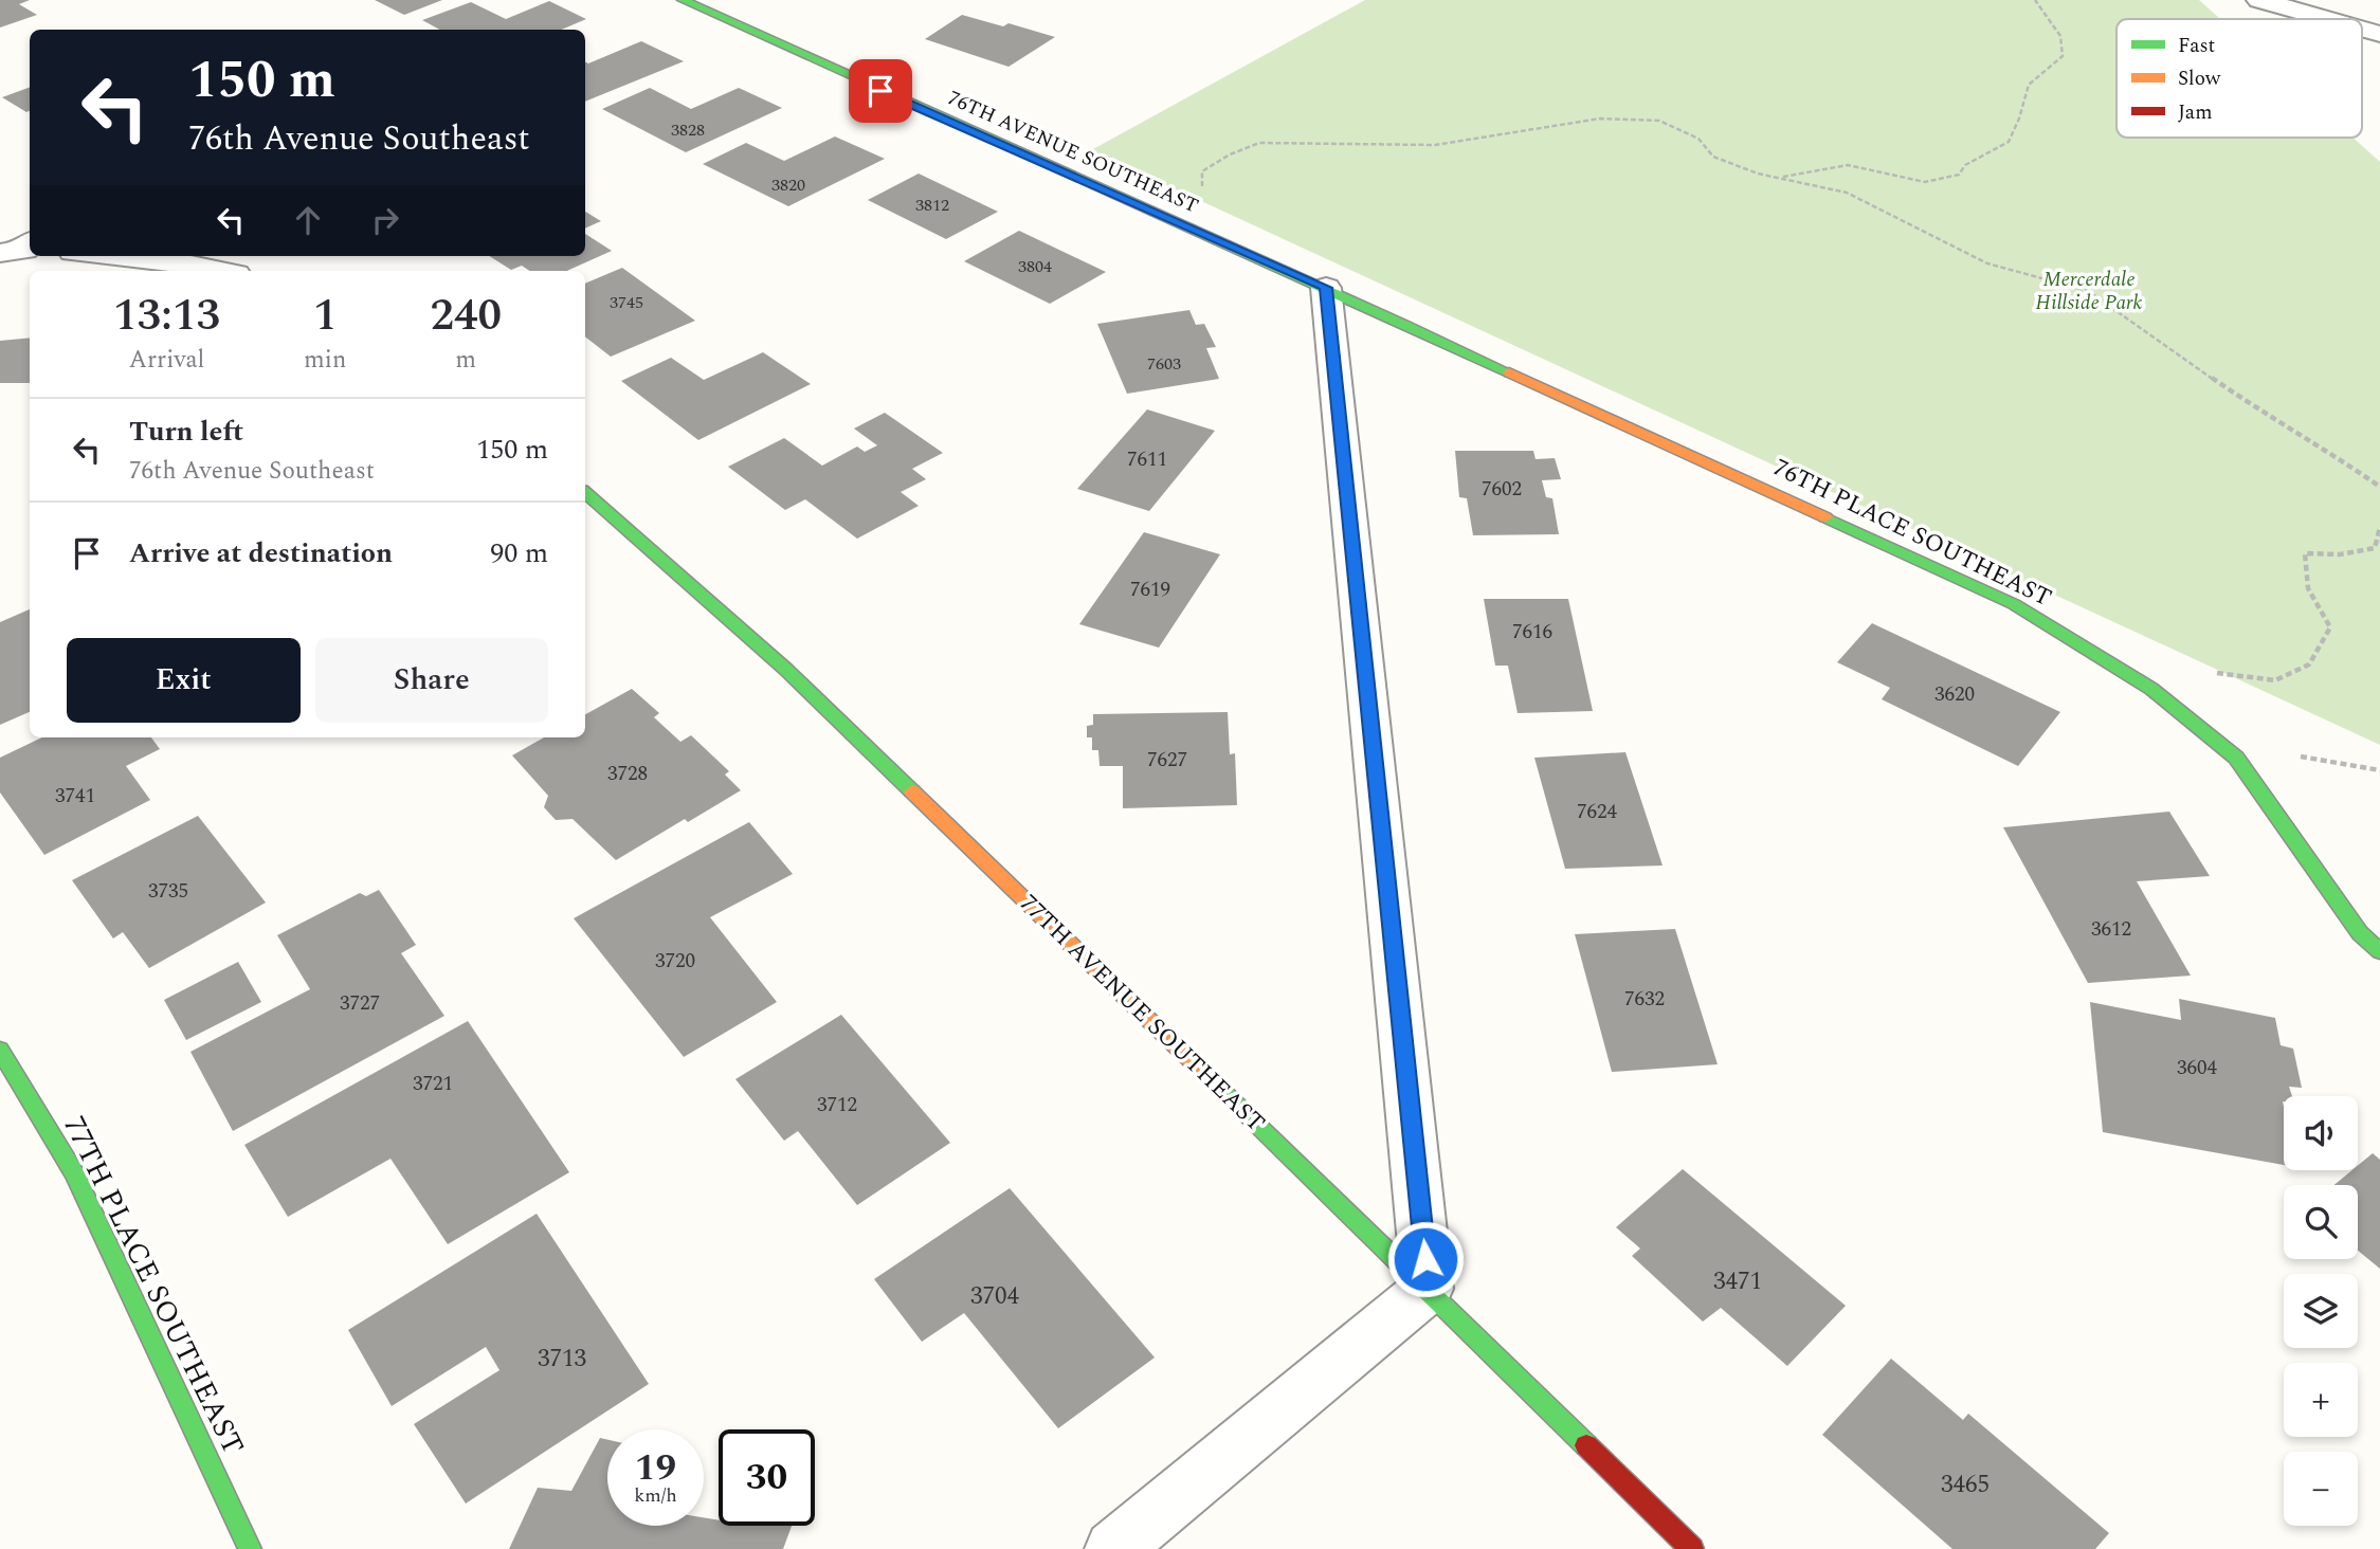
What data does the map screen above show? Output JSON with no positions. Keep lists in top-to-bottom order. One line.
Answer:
{"streets":{"street":["76TH AVENUE SOUTHEAST","76TH PLACE SOUTHEAST","77TH AVENUE SOUTHEAST","77TH PLACE SOUTHEAST"]},"crossings":[["76TH AVENUE SOUTHEAST","76TH PLACE SOUTHEAST"]],"parks":["Mercerdale Hillside Park"],"house_numbers":["3828","3820","3812","3804","3745","7603","7611","7602","7619","7616","3620","7627","3728","3741","7624","3735","3612","3720","7632","3727","3604","3721","3712","3471","3704","3713","3465"],"legend":["Fast","Slow","Jam"],"page":{"turn":["150 m","76th Avenue Southeast"],"eta":["13:13","Arrival","1","min","240","m"],"list":[{"name":"Turn left","note":"76th Avenue Southeast","value":"150 m"},{"name":"Arrive at destination","value":"90 m"}],"buttons":["Exit","Share"],"map_buttons":["+","−"],"speed":"19 km/h","limit":"30"}}
